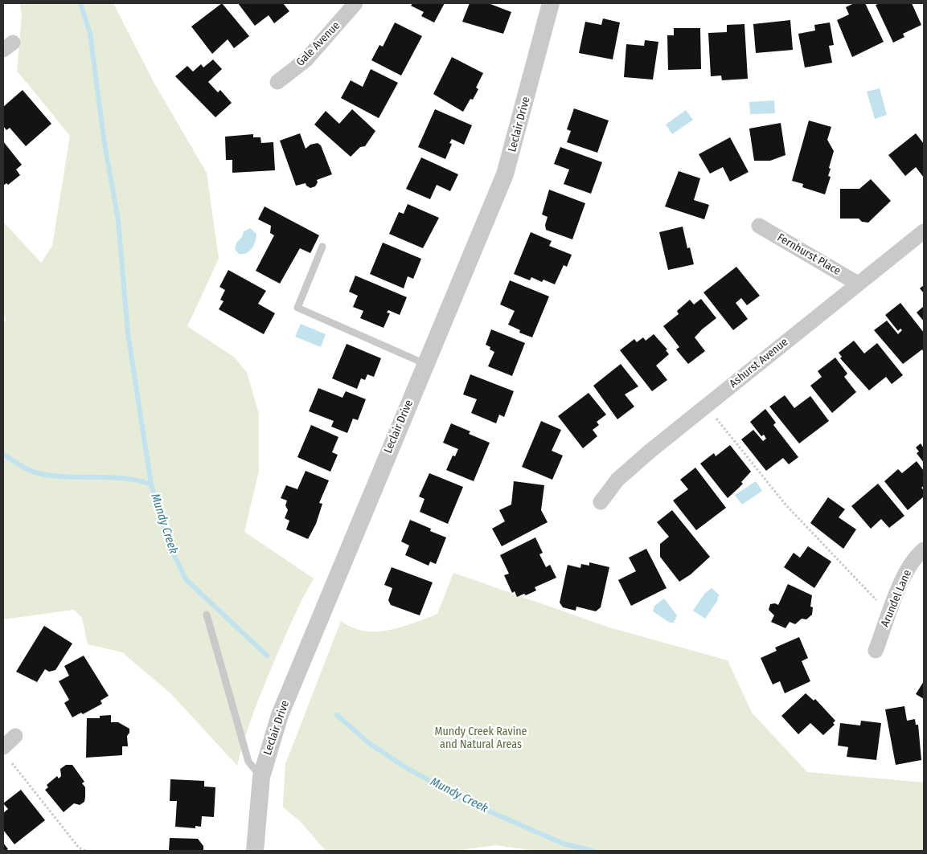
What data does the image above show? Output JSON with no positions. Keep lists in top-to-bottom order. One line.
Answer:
{"streets":{"street":["Gale Avenue","Leclair Drive","Fernhurst Place","Ashurst Avenue","Arundel Lane"]},"crossings":[["Fernhurst Place","Ashurst Avenue"]],"water":["Mundy Creek"],"parks":["Mundy Creek Ravine and Natural Areas"]}
